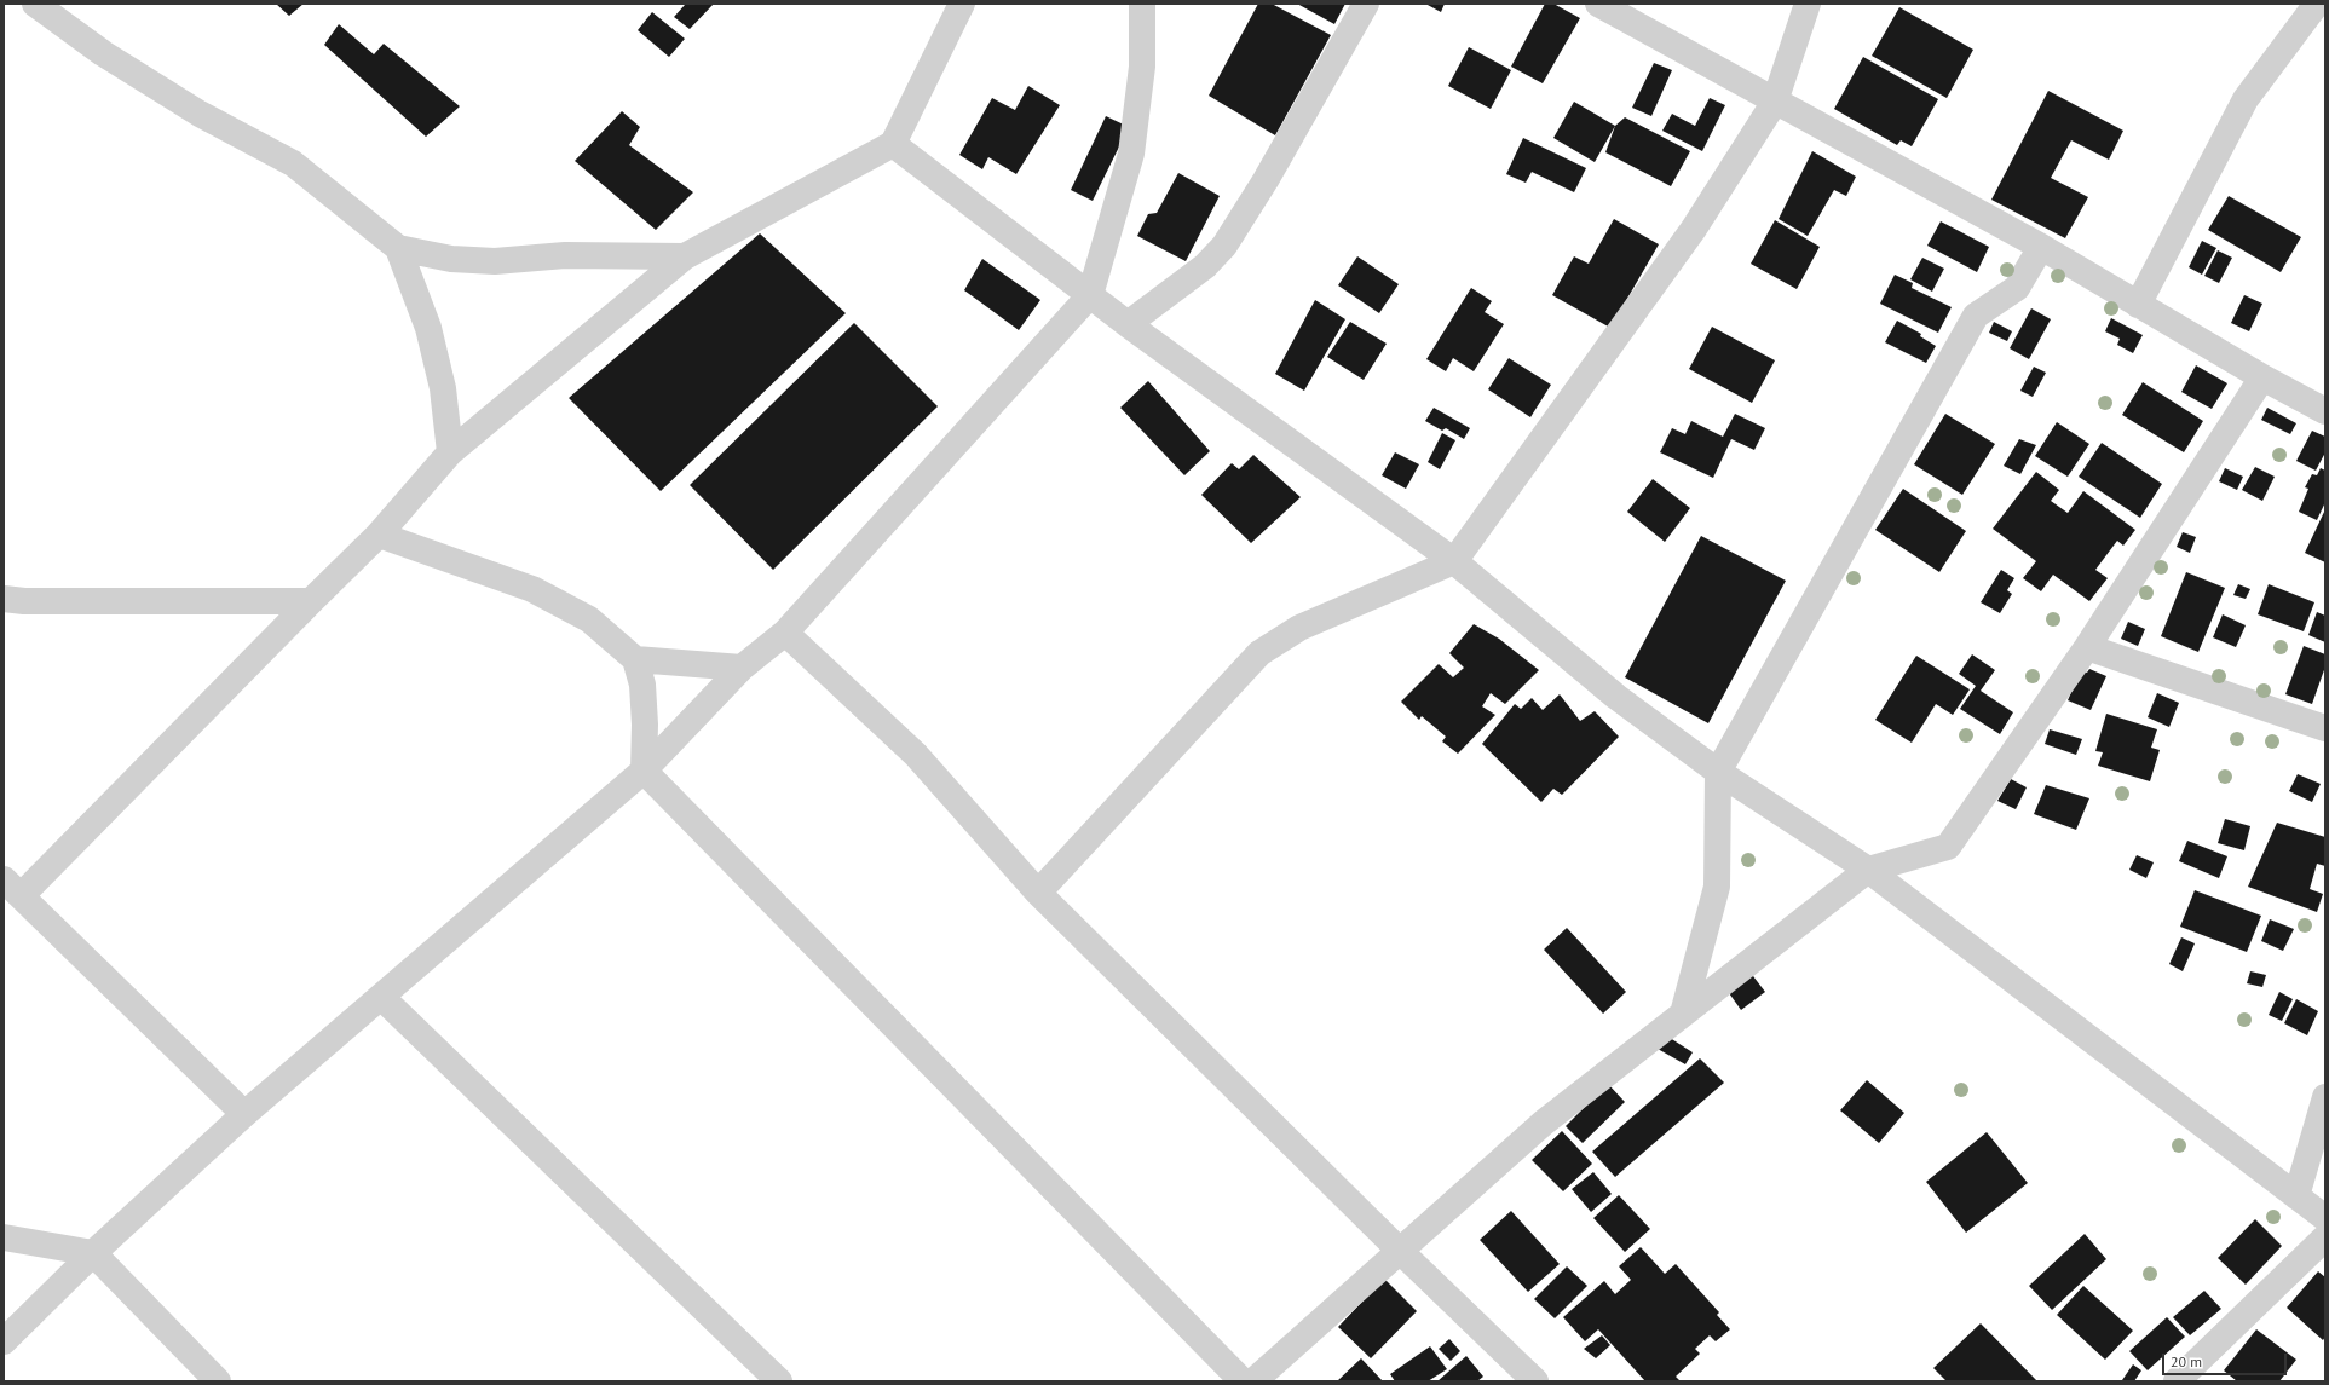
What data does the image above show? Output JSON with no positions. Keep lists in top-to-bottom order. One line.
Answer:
{"scale_bar":"20 m"}
